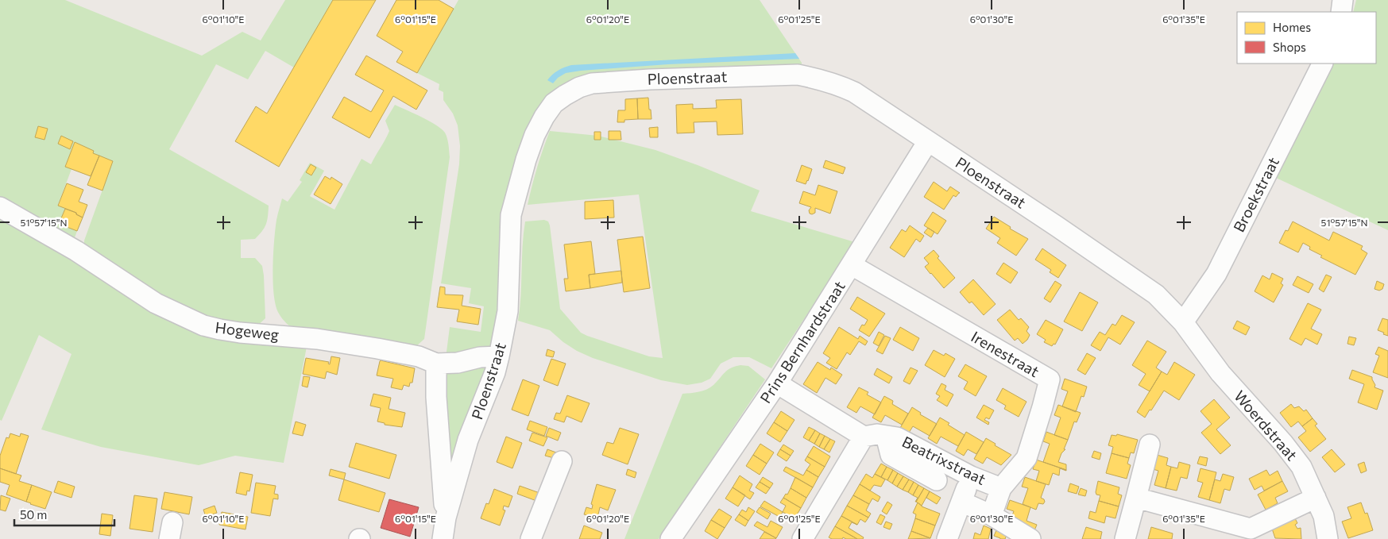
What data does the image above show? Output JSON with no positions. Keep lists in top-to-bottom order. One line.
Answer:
{"streets":{"street":["Ploenstraat","Broekstraat","Hogeweg","Prins Bernhardstraat","Irenestraat","Woerdstraat","Beatrixstraat"]},"crossings":[["Ploenstraat","Broekstraat"],["Ploenstraat","Hogeweg"],["Ploenstraat","Prins Bernhardstraat"],["Ploenstraat","Woerdstraat"],["Broekstraat","Woerdstraat"],["Prins Bernhardstraat","Irenestraat"],["Irenestraat","Beatrixstraat"]],"legend":["Homes","Shops"],"scale_bar":"50 m","coordinates":["6°01'10\"E","6°01'15\"E","6°01'20\"E","6°01'25\"E","6°01'30\"E","6°01'35\"E","51°57'15\"N"]}
